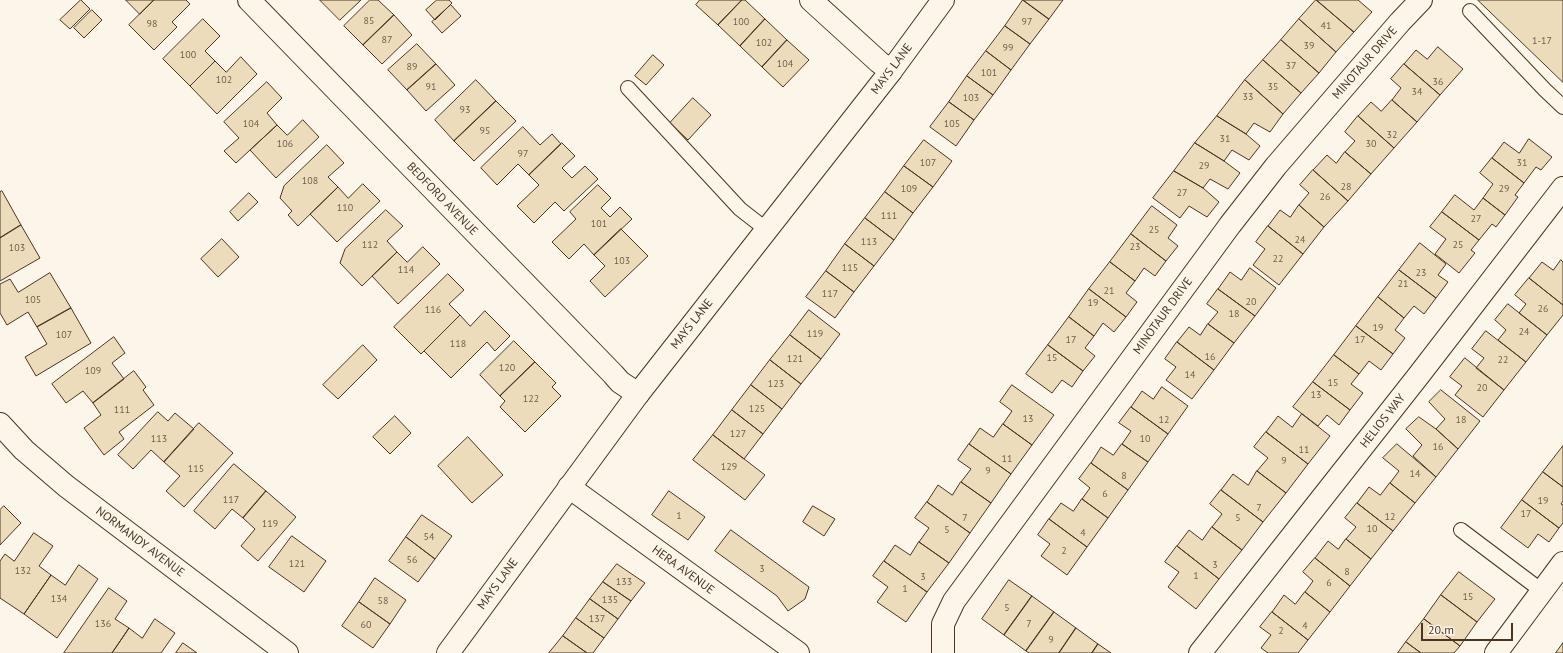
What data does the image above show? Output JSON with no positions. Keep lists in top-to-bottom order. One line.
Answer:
{"streets":{"street":["MINOTAUR DRIVE","MAYS LANE","BEDFORD AVENUE","HELIOS WAY","NORMANDY AVENUE","HERA AVENUE"]},"crossings":[["MAYS LANE","BEDFORD AVENUE"],["MAYS LANE","HERA AVENUE"]],"house_numbers":["85","100","97","98","41","87","1-17","102","39","99","100","104","37","89","101","102","36","91","35","34","33","103","93","104","105","95","32","31","106","30","97","107","31","29","108","28","109","29","27","26","110","111","27","101","25","24","113","112","25","23","103","22","103","115","114","23","21","21","117","105","20","19","26","116","18","19","24","119","107","17","17","118","16","15","121","22","120","109","14","15","123","20","13","122","125","111","13","12","18","127","113","10","16","11","11","9","129","115","9","14","8","6","117","19","7","17","1","12","7","5","119","10","5","4","54","2","56","121","3","3","132","8","1","3","133","6","1","15","134","135","58","5","137","136","7","60","4","2","9"],"scale_bar":"20 m"}
